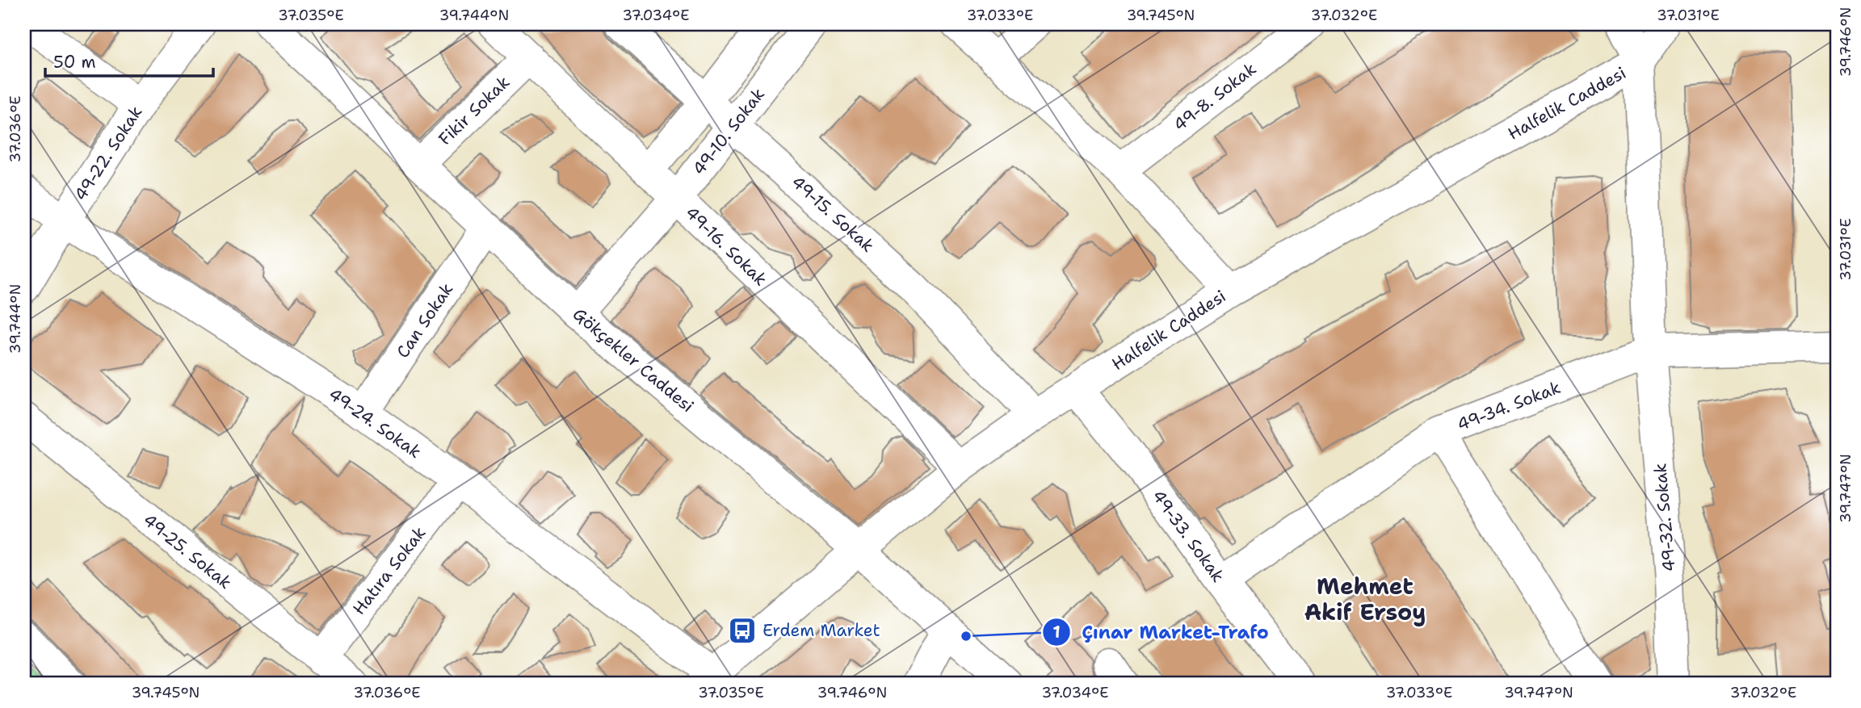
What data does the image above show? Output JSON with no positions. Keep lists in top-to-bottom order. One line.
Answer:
{"streets":{"street":["49-8. Sokak","Halfelik Caddesi","Fikir Sokak","49-10. Sokak","49-22. Sokak","49-15. Sokak","49-16. Sokak","Can Sokak","Gökçekler Caddesi","49-34. Sokak","49-24. Sokak","49-32. Sokak","49-33. Sokak","49-25. Sokak","Hatıra Sokak"]},"crossings":[["Halfelik Caddesi","49-15. Sokak"],["Halfelik Caddesi","49-16. Sokak"],["Halfelik Caddesi","Gökçekler Caddesi"],["Halfelik Caddesi","49-24. Sokak"],["Halfelik Caddesi","49-32. Sokak"],["Halfelik Caddesi","49-33. Sokak"],["Fikir Sokak","49-16. Sokak"],["Fikir Sokak","Gökçekler Caddesi"],["49-10. Sokak","49-15. Sokak"],["49-10. Sokak","49-16. Sokak"],["49-10. Sokak","Gökçekler Caddesi"],["49-22. Sokak","49-24. Sokak"],["Can Sokak","Gökçekler Caddesi"],["Can Sokak","49-24. Sokak"],["49-34. Sokak","49-32. Sokak"],["49-34. Sokak","49-33. Sokak"],["49-24. Sokak","Hatıra Sokak"],["49-25. Sokak","Hatıra Sokak"]],"districts":["Mehmet Akif Ersoy"],"places":{"bus stop":["Erdem Market"],"other":["Çınar Market-Trafo"]},"scale_bar":"50 m","coordinates":["37.035°E","39.744°N","37.034°E","37.033°E","39.745°N","37.032°E","37.031°E","39.746°N","37.036°E","39.747°N"]}
